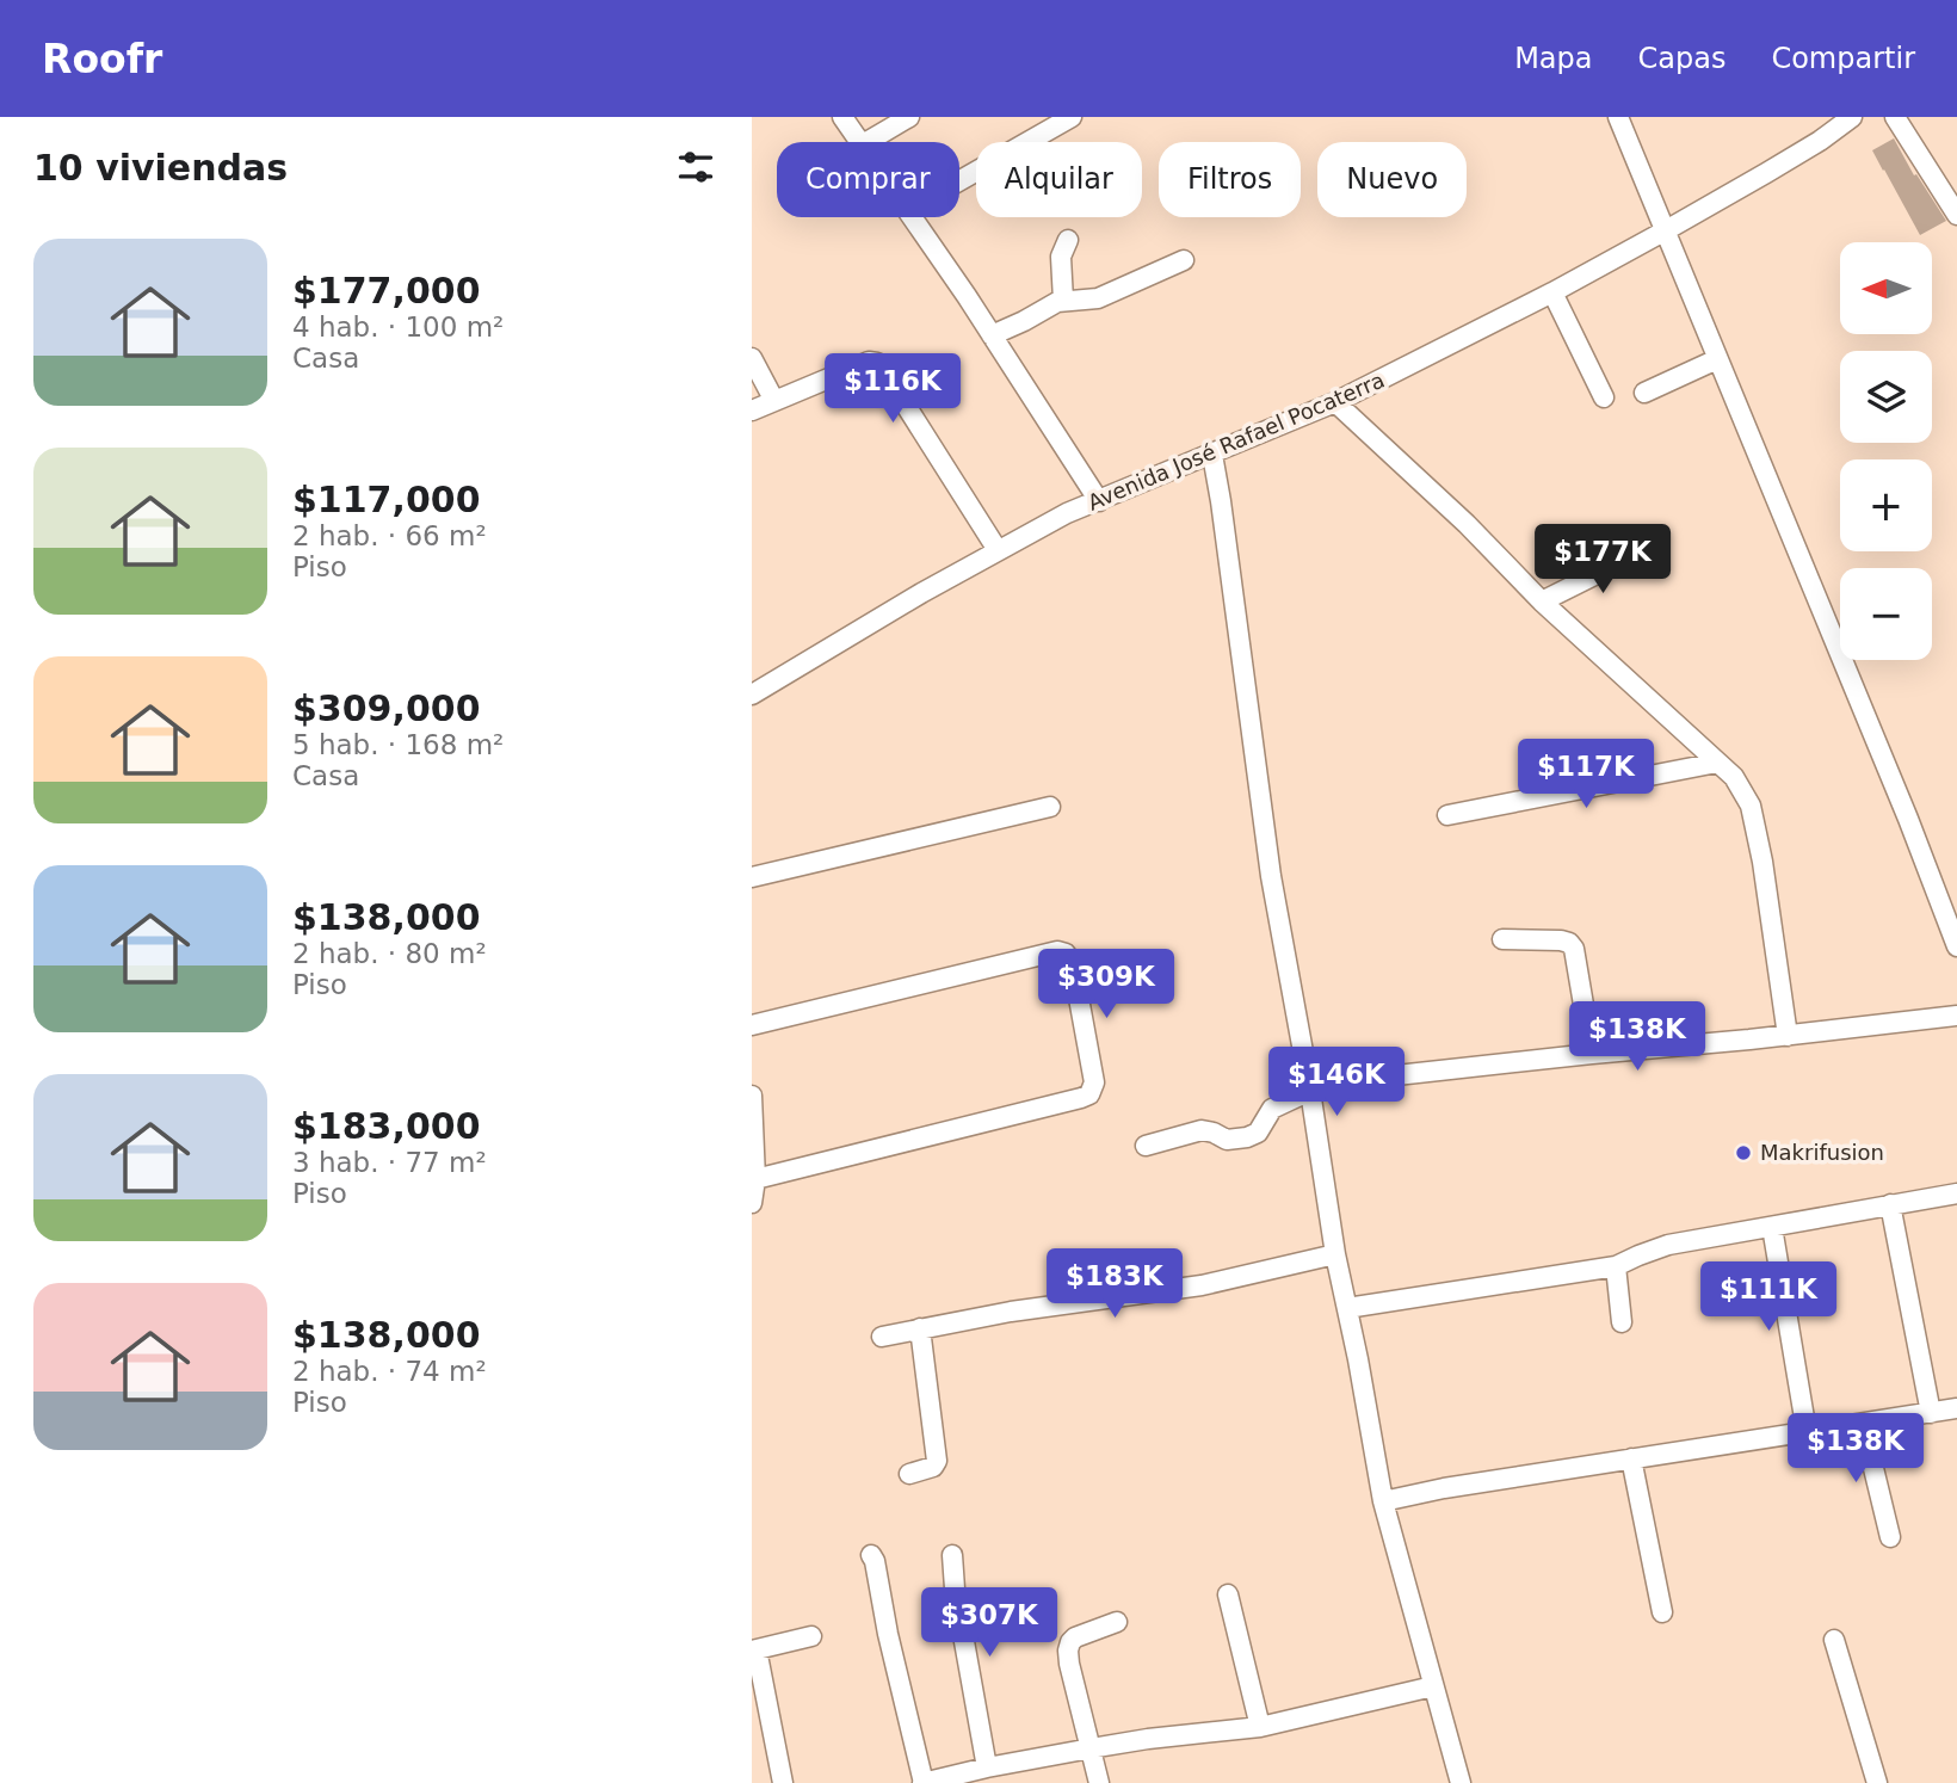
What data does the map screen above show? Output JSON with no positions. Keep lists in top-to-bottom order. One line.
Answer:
{"streets":{"street":["Avenida José Rafael Pocaterra"]},"places":["Makrifusion"],"north":"left","page":{"header":"Roofr","nav":["Mapa","Capas","Compartir"],"heading":"10 viviendas","chip":["Comprar","Alquilar","Filtros","Nuevo"],"list":[{"name":"$177,000","note":"4 hab. · 100 m² · Casa"},{"name":"$117,000","note":"2 hab. · 66 m² · Piso"},{"name":"$309,000","note":"5 hab. · 168 m² · Casa"},{"name":"$138,000","note":"2 hab. · 80 m² · Piso"},{"name":"$183,000","note":"3 hab. · 77 m² · Piso"},{"name":"$138,000","note":"2 hab. · 74 m² · Piso"}],"map_buttons":["+","−"],"price":["$116K","$177K","$117K","$309K","$138K","$146K","$183K","$111K","$138K","$307K"]}}
